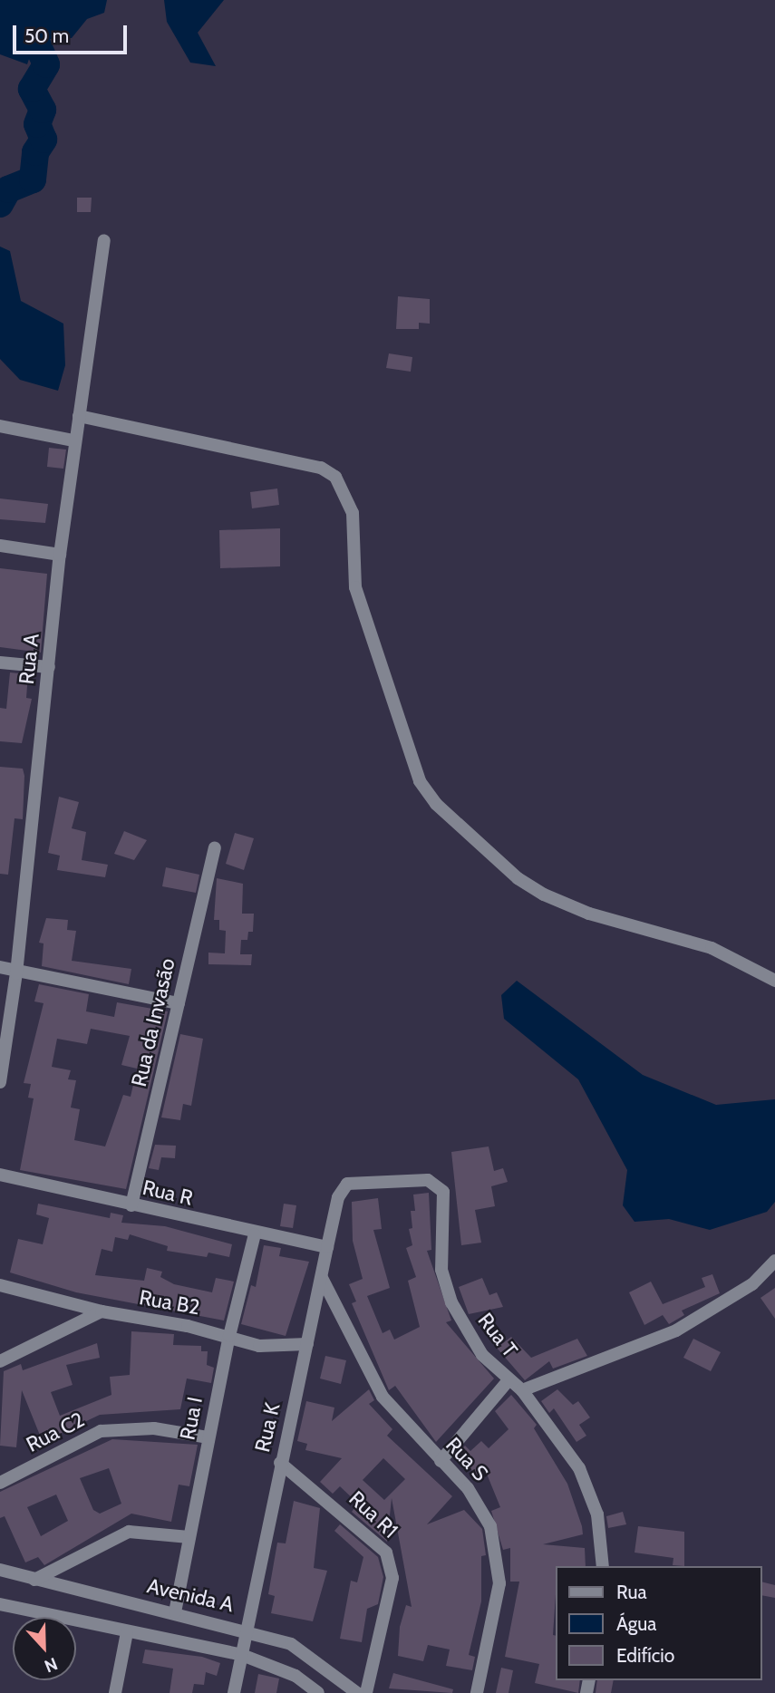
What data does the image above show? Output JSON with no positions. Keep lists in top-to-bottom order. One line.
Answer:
{"streets":{"street":["Rua A","Rua da Invasão","Rua R","Rua B2","Rua T","Rua I","Rua K","Rua C2","Rua S","Rua R1","Avenida A"]},"crossings":[["Rua da Invasão","Rua R"],["Rua R","Rua I"],["Rua R","Rua K"],["Rua B2","Rua I"],["Rua B2","Rua K"],["Rua T","Rua K"],["Rua I","Rua C2"],["Rua I","Avenida A"],["Rua K","Rua S"],["Rua K","Rua R1"],["Rua K","Avenida A"]],"legend":["Rua","Água","Edifício"],"scale_bar":"50 m","north":"bottom"}
